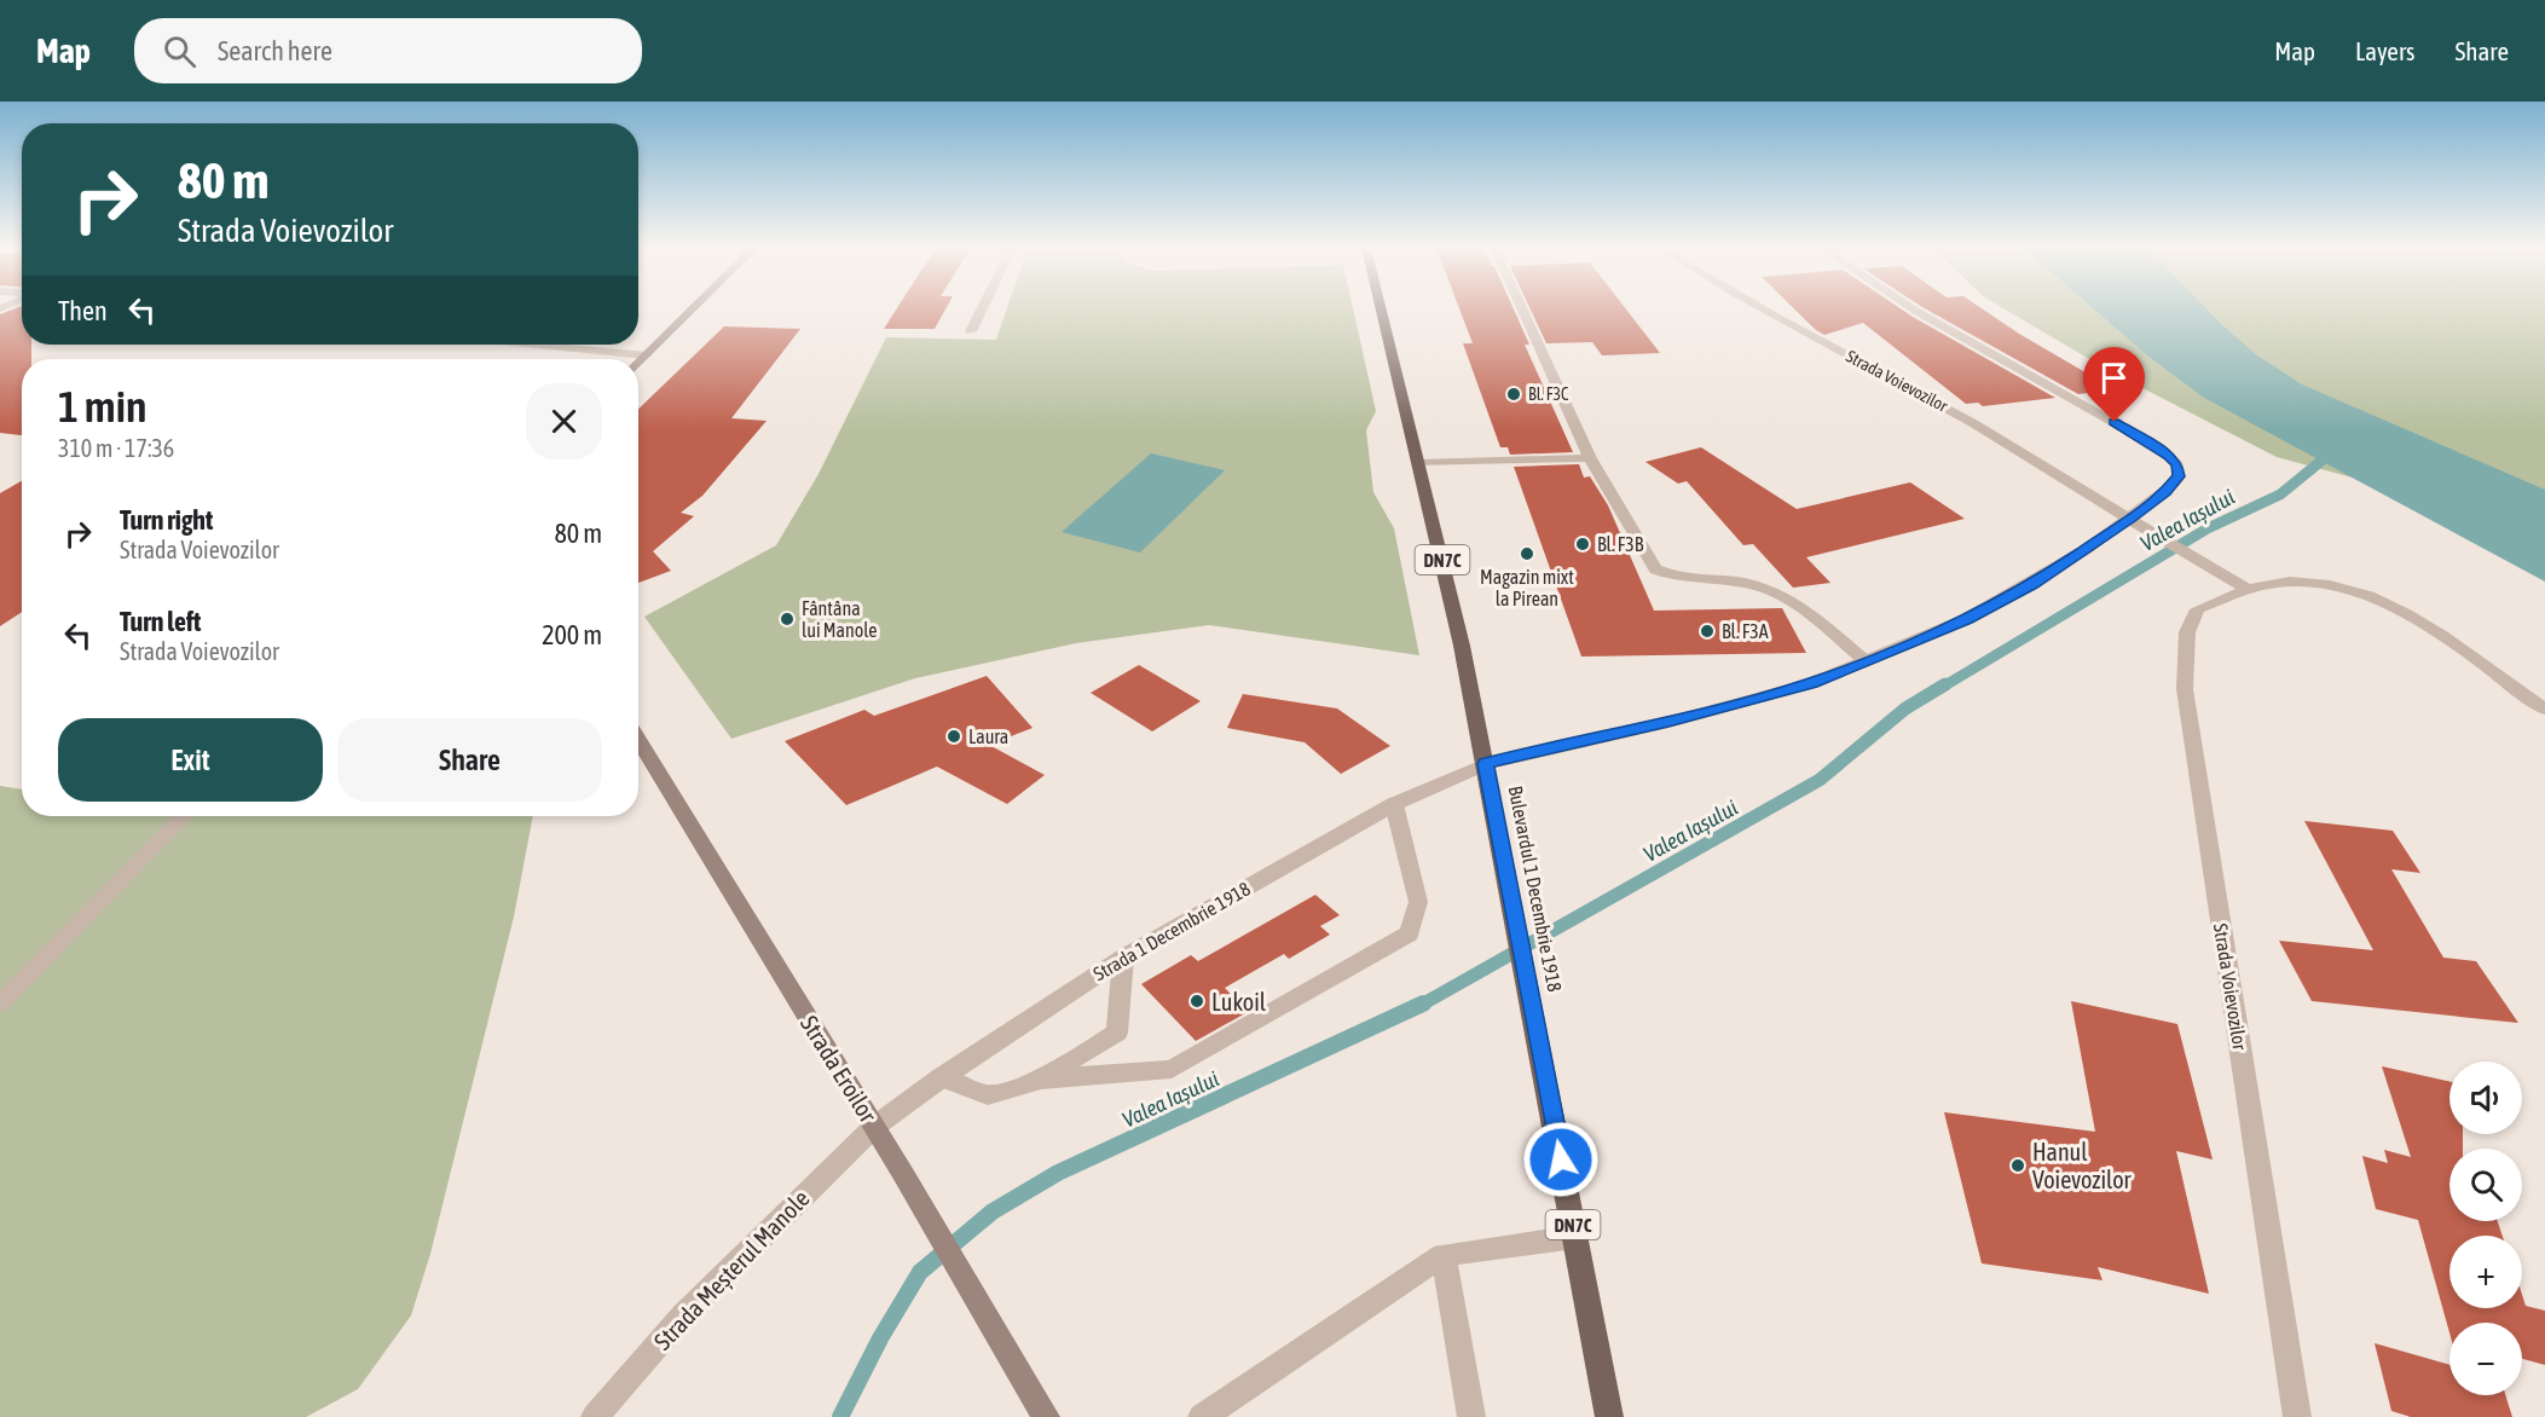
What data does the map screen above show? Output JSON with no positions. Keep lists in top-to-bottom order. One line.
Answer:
{"streets":{"main road":["DN7C","Bulevardul 1 Decembrie 1918","Strada Eroilor"],"street":["Strada Voievozilor","Strada 1 Decembrie 1918","Strada Meșterul Manole"]},"crossings":[["Bulevardul 1 Decembrie 1918","Strada 1 Decembrie 1918"],["Strada 1 Decembrie 1918","Strada Eroilor"],["Strada 1 Decembrie 1918","Strada Meșterul Manole"],["Strada Eroilor","Strada Meșterul Manole"]],"water":["Valea Iașului"],"places":["Bl. F3C","Bl. F3B","Magazin mixt la Pirean","Fântâna lui Manole","Bl. F3A","Laura","Lukoil","Hanul Voievozilor"],"page":{"header":"Map","search":"Search here","nav":["Map","Layers","Share"],"turn":["80 m","Strada Voievozilor"],"then":"Then","heading":["1 min","310 m · 17:36"],"list":[{"name":"Turn right","note":"Strada Voievozilor","value":"80 m"},{"name":"Turn left","note":"Strada Voievozilor","value":"200 m"}],"buttons":["Exit","Share"],"map_buttons":["+","−"]}}
